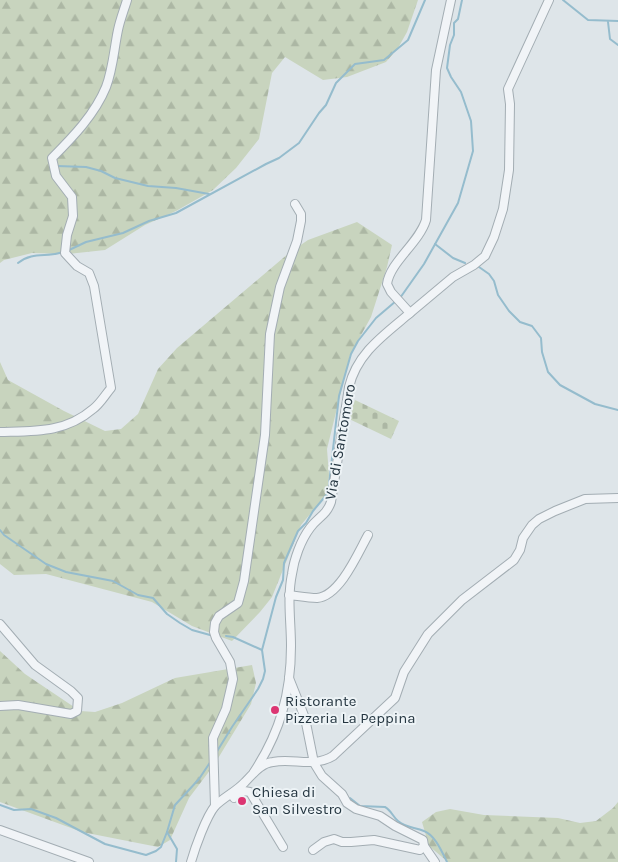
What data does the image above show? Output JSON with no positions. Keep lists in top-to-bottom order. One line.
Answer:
{"streets":{"street":["Via di Santomoro"]},"places":["Ristorante Pizzeria La Peppina","Chiesa di San Silvestro"]}
